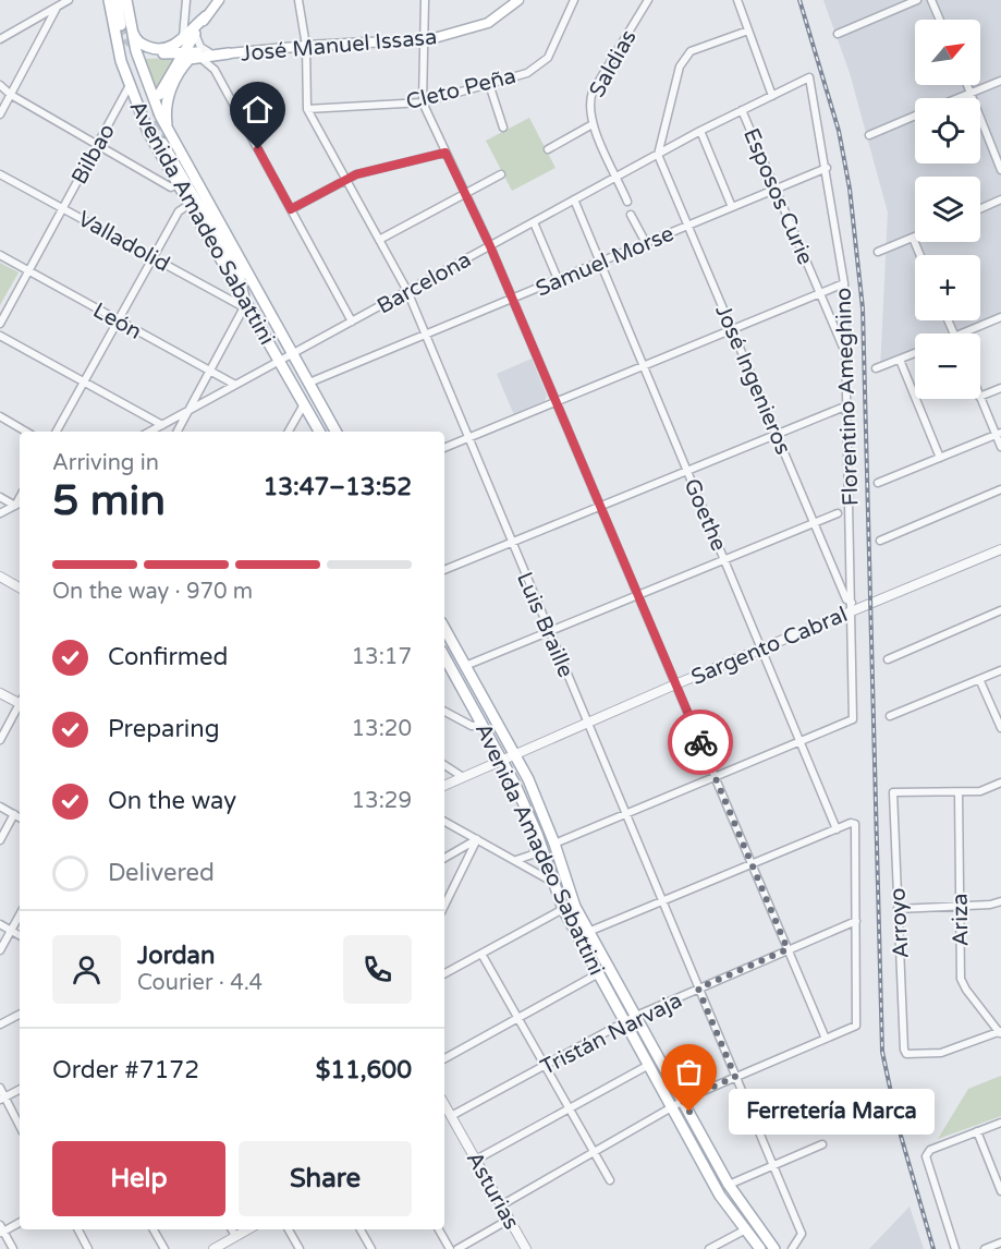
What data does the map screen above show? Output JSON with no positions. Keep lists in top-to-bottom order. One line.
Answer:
{"streets":{"main road":["José Manuel Issasa","Avenida Amadeo Sabattini"],"street":["Saldias","Cleto Peña","Bilbao","Esposos Curie","Valladolid","Samuel Morse","Barcelona","León","José Ingenieros","Florentino Ameghino","Goethe","Luis Braille","Sargento Cabral","Ariza","Arroyo","Tristán Narvaja","Asturias"]},"crossings":[["José Manuel Issasa","Luis Braille"],["Saldias","Barcelona"],["Cleto Peña","Luis Braille"],["Bilbao","Avenida Amadeo Sabattini"],["Bilbao","Valladolid"],["Bilbao","León"],["Esposos Curie","Samuel Morse"],["Esposos Curie","Barcelona"],["Esposos Curie","Florentino Ameghino"],["Avenida Amadeo Sabattini","Valladolid"],["Avenida Amadeo Sabattini","Samuel Morse"],["Avenida Amadeo Sabattini","Barcelona"],["Avenida Amadeo Sabattini","Sargento Cabral"],["Avenida Amadeo Sabattini","Tristán Narvaja"],["Samuel Morse","José Ingenieros"],["Samuel Morse","Florentino Ameghino"],["Samuel Morse","Goethe"],["Samuel Morse","Luis Braille"],["Barcelona","León"],["Barcelona","José Ingenieros"],["Barcelona","Florentino Ameghino"],["Barcelona","Goethe"],["Barcelona","Luis Braille"],["José Ingenieros","Florentino Ameghino"],["José Ingenieros","Sargento Cabral"],["Florentino Ameghino","Goethe"],["Florentino Ameghino","Sargento Cabral"],["Goethe","Sargento Cabral"],["Luis Braille","Sargento Cabral"],["Luis Braille","Tristán Narvaja"],["Ariza","Arroyo"],["Tristán Narvaja","Asturias"]],"places":["Ferretería Marca"],"north":"top right","page":{"map_buttons":["+","−"],"heading":["5 min","Arriving in","13:47–13:52"],"panel":["Jordan","Courier · 4.4","Order #7172","$11,600"],"bar":"On the way · 970 m","list":[["Confirmed","13:17"],["Preparing","13:20"],["On the way","13:29"],"Delivered"],"bubble":"Ferretería Marca","buttons":["Help","Share"]}}
